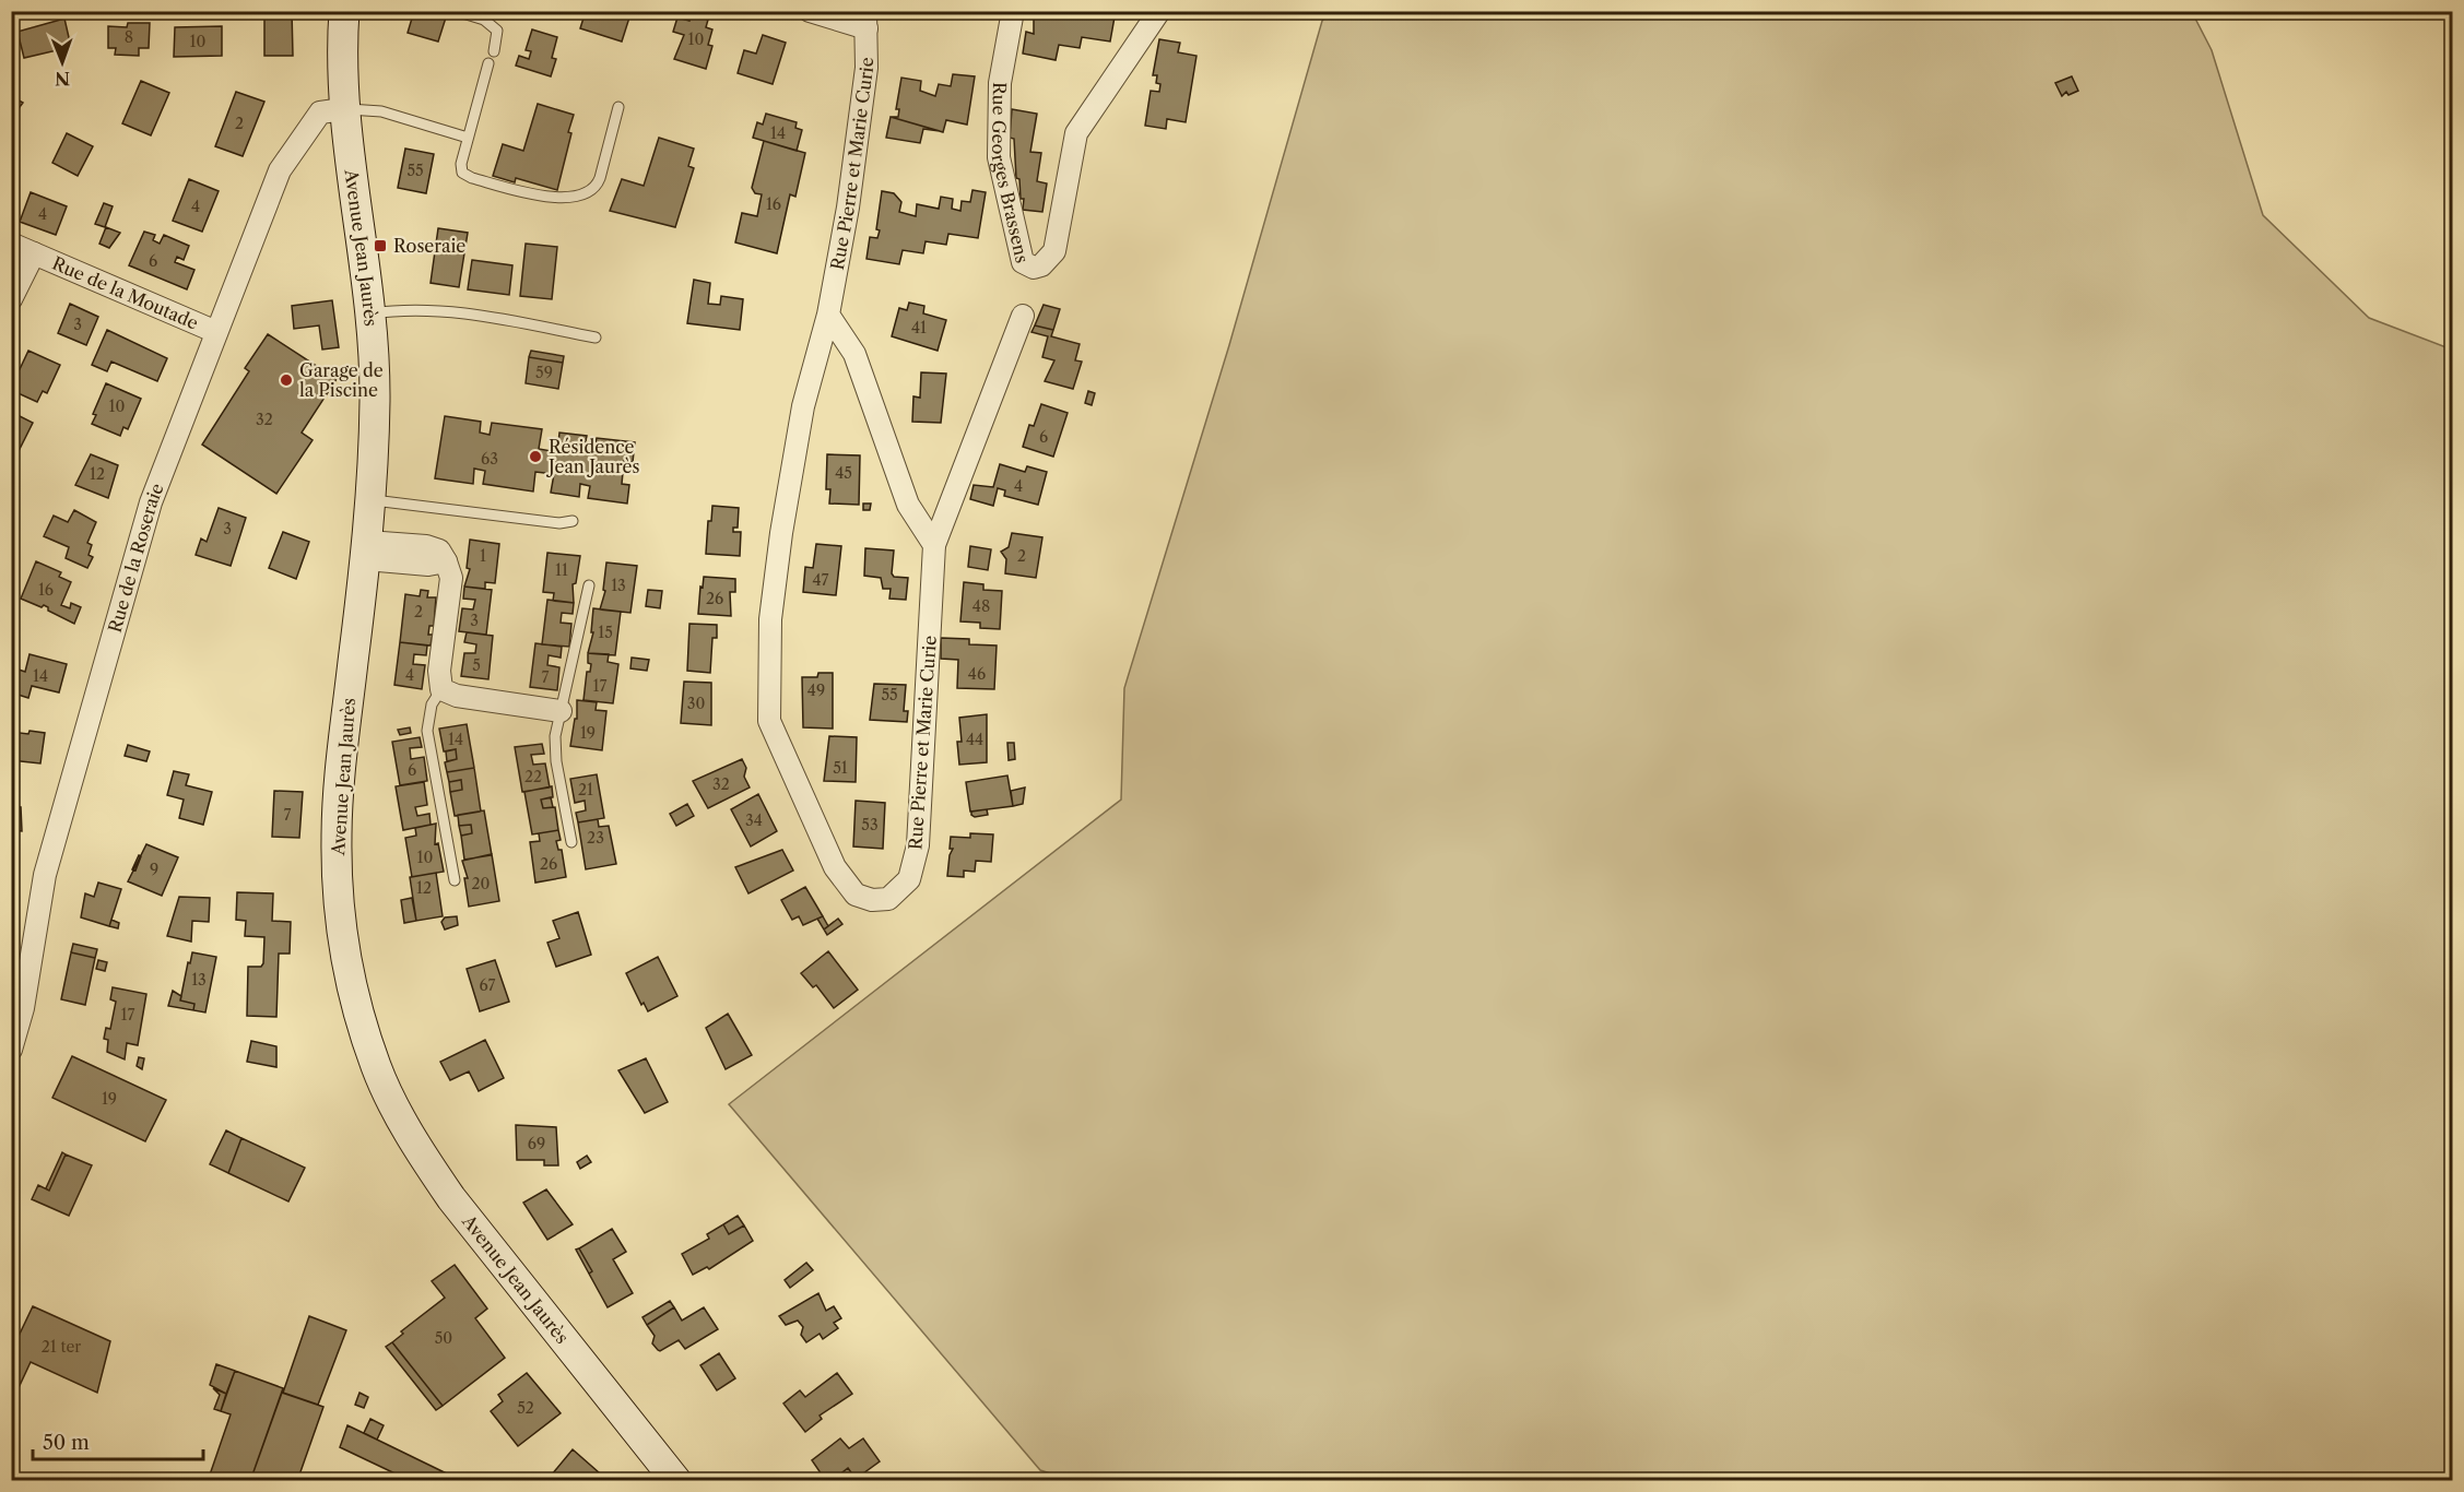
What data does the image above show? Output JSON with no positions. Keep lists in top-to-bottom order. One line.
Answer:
{"streets":{"main road":["Avenue Jean Jaurès"],"street":["Rue Pierre et Marie Curie","Rue Georges Brassens","Rue de la Moutade","Rue de la Roseraie"]},"crossings":[["Avenue Jean Jaurès","Rue de la Roseraie"],["Rue de la Moutade","Rue de la Roseraie"]],"places":{"transit":["Roseraie"],"other":["Garage de la Piscine","Résidence Jean Jaurès"]},"house_numbers":["8","10","10","2","14","55","16","4","4","6","3","41","59","10","32","6","63","45","12","4","3","1","2","11","47","13","16","26","48","2","3","15","5","46","4","14","7","17","49","55","30","19","14","44","51","6","22","32","21","7","34","53","23","10","26","9","20","12","13","67","17","19","69","50","21 ter","52"],"scale_bar":"50 m","north":"bottom"}
